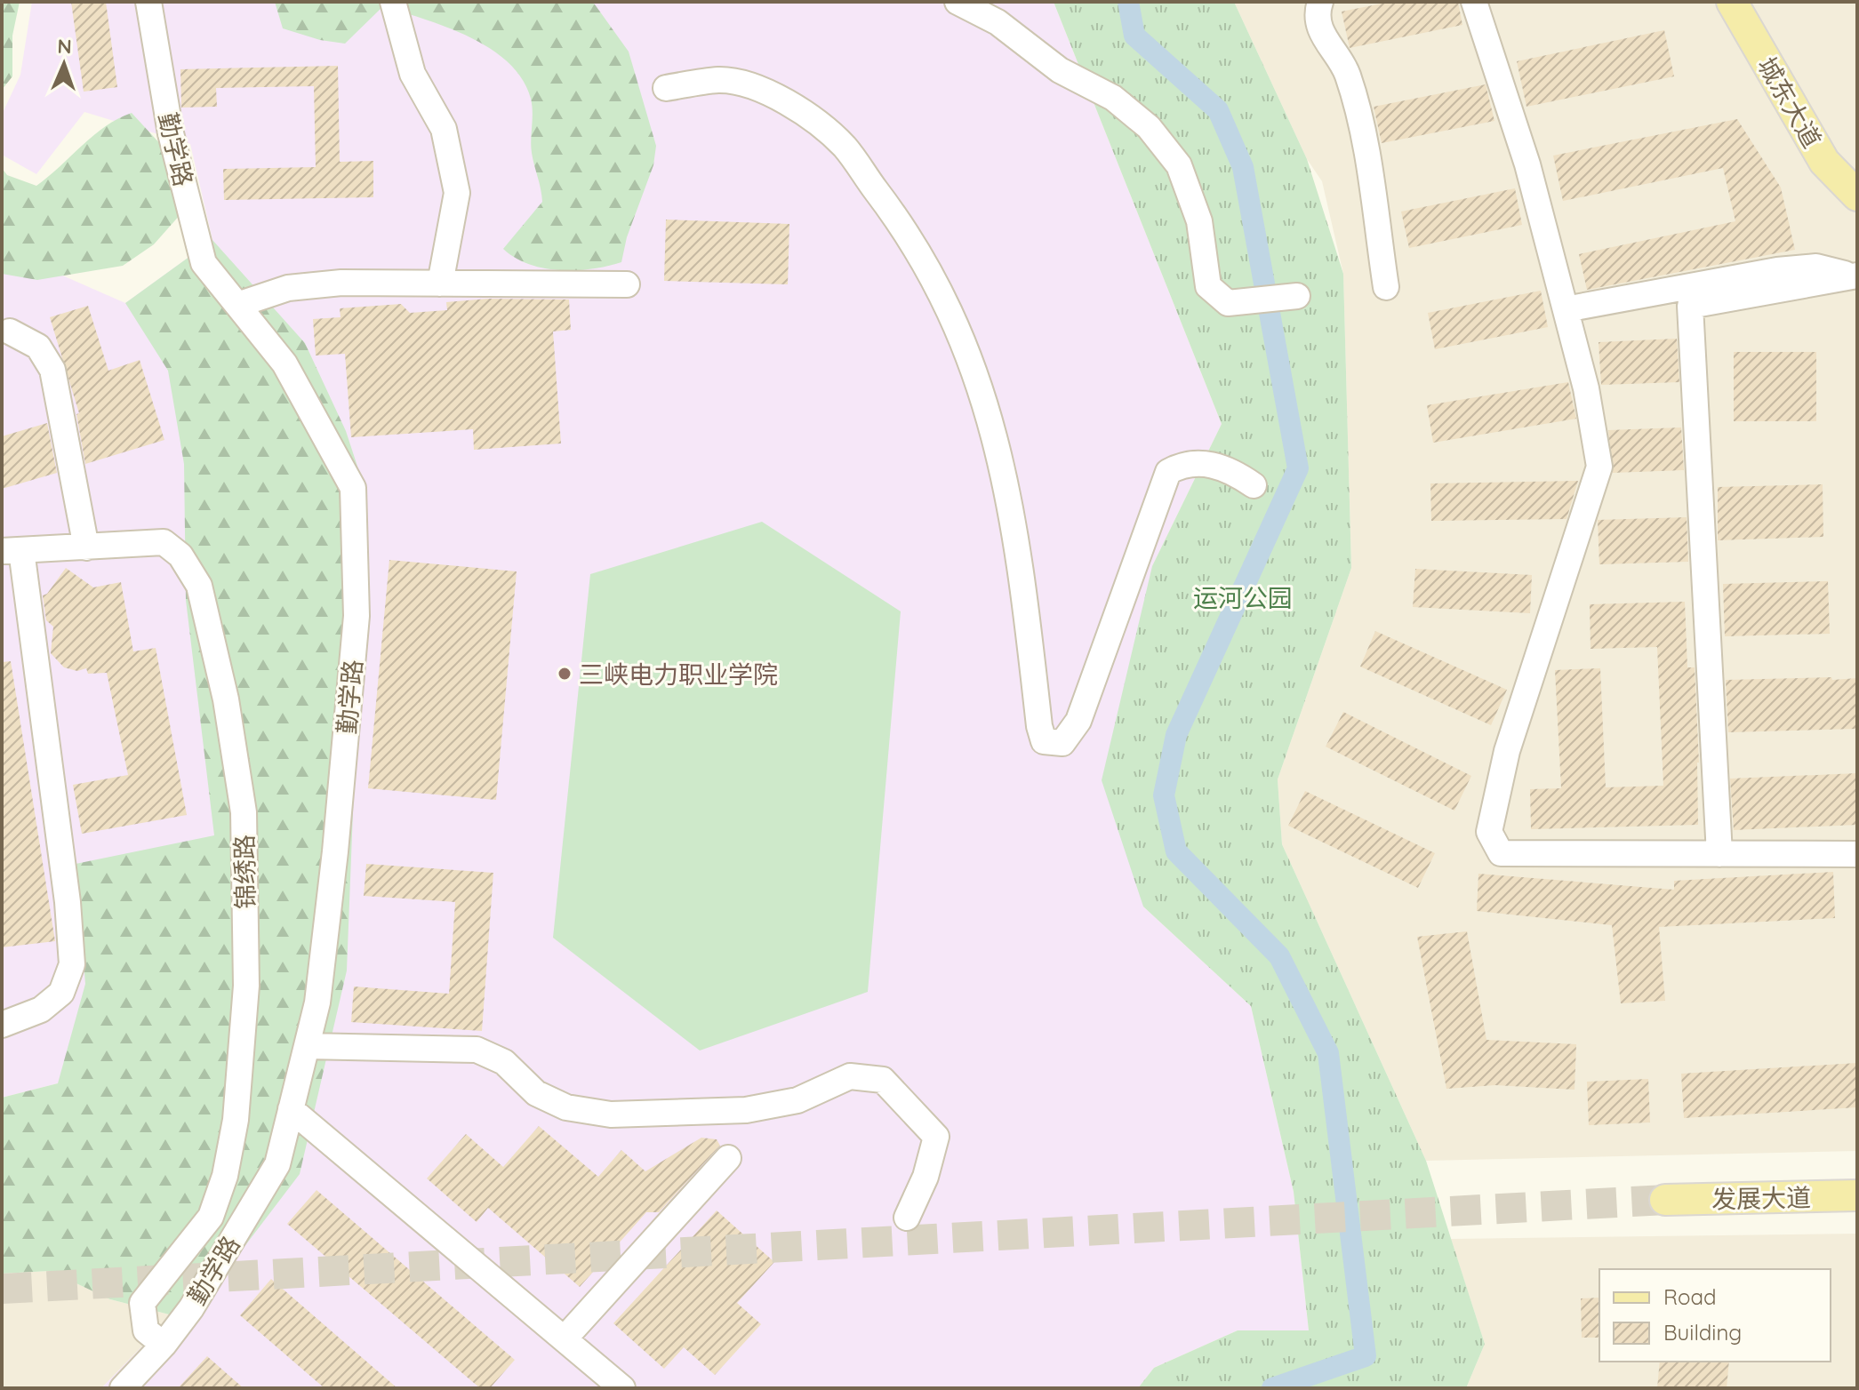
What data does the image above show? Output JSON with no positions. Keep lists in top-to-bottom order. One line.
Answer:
{"streets":{"main road":["城东大道","发展大道"],"lane":["勤学路","锦绣路"]},"crossings":[["勤学路","锦绣路"]],"parks":["运河公园"],"places":["三峡电力职业学院"],"legend":["Road","Building"],"north":"top"}
